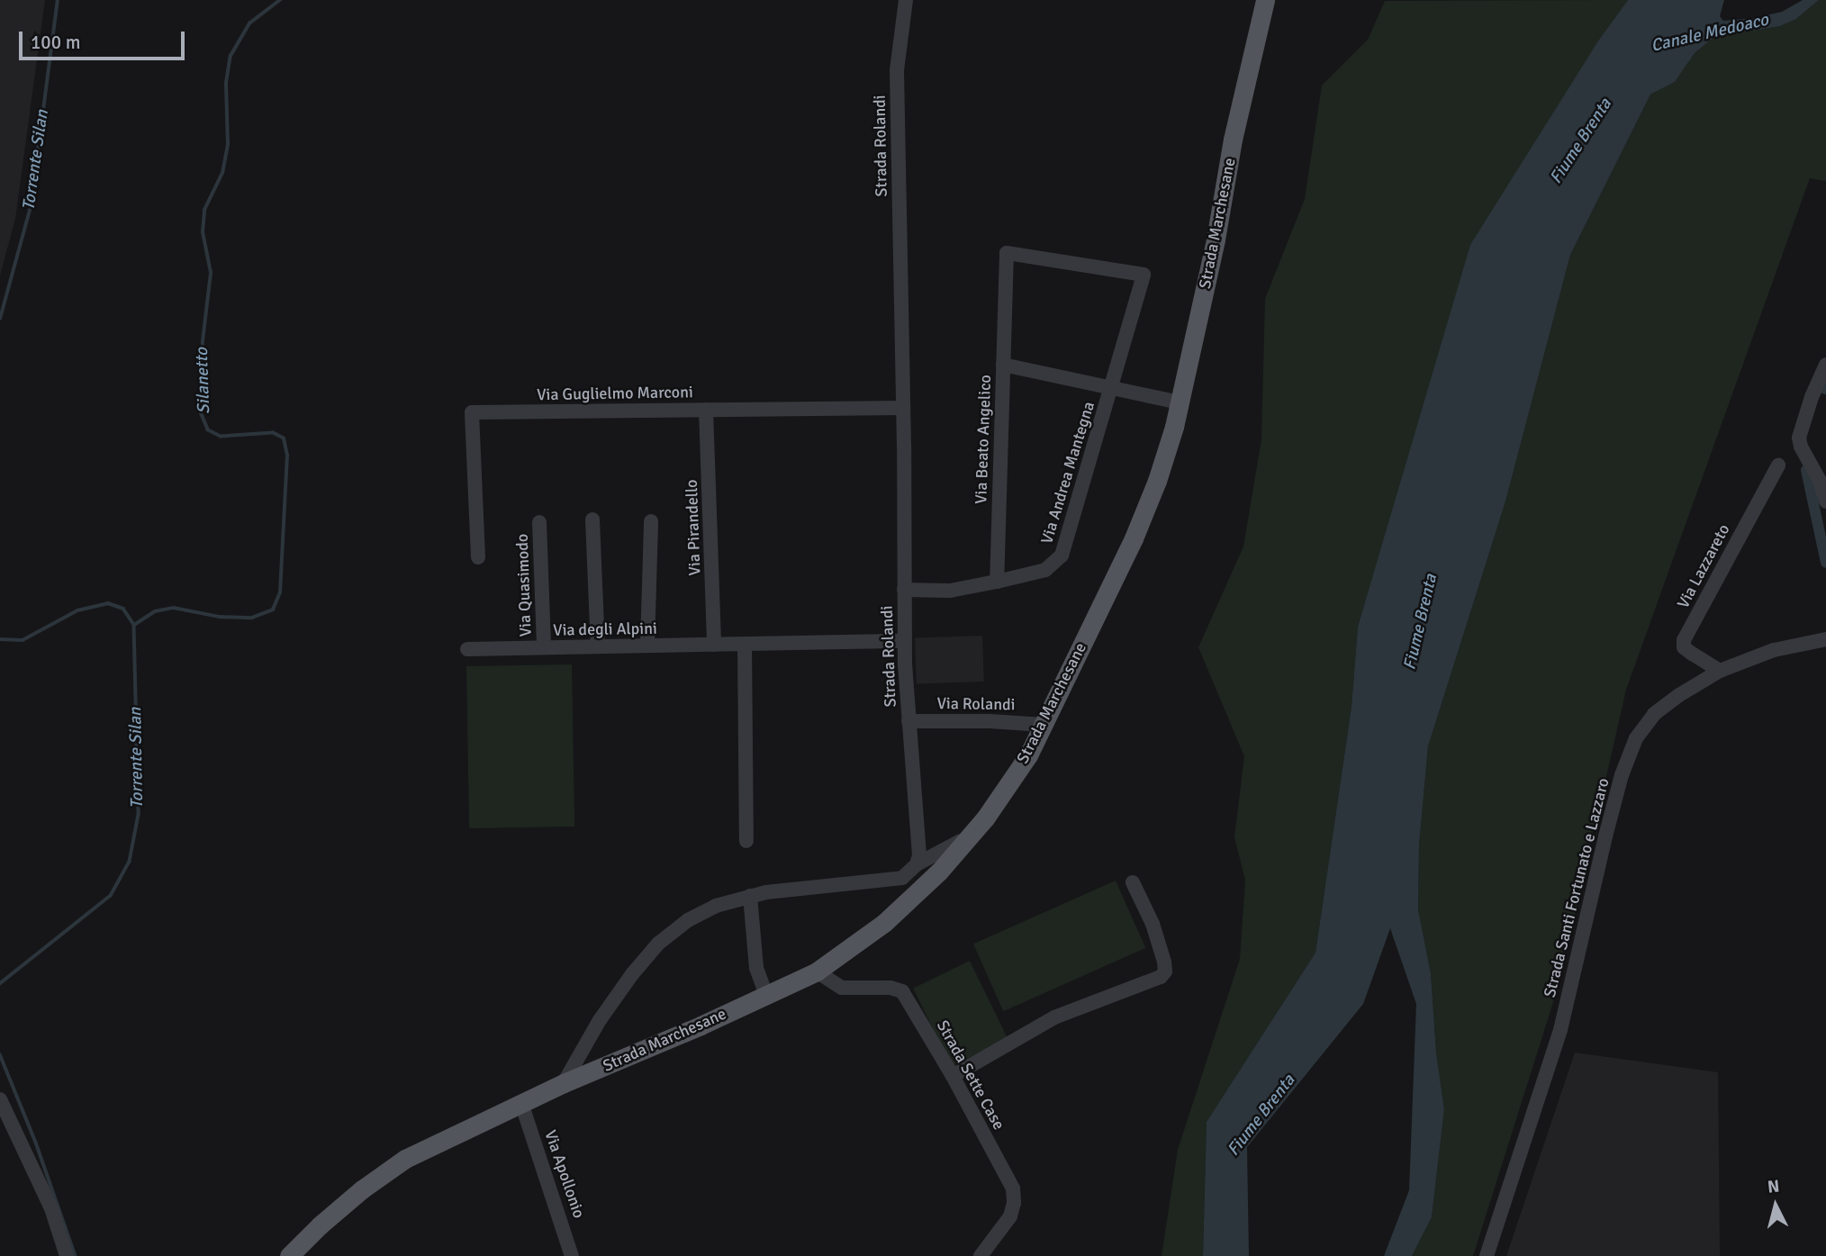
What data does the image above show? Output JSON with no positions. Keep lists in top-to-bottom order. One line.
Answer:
{"streets":{"main road":["Strada Marchesane"],"street":["Strada Rolandi","Via Guglielmo Marconi","Via Beato Angelico","Via Andrea Mantegna","Via Pirandello","Via Lazzareto","Via Quasimodo","Via degli Alpini","Via Rolandi","Strada Santi Fortunato e Lazzaro","Strada Sette Case","Via Apollonio"]},"crossings":[["Strada Rolandi","Via Guglielmo Marconi"],["Strada Rolandi","Via Andrea Mantegna"],["Strada Rolandi","Via degli Alpini"],["Strada Rolandi","Via Rolandi"],["Strada Marchesane","Via Beato Angelico"],["Strada Marchesane","Via Rolandi"],["Strada Marchesane","Strada Sette Case"],["Strada Marchesane","Via Apollonio"],["Via Guglielmo Marconi","Via Pirandello"],["Via Beato Angelico","Via Andrea Mantegna"],["Via Pirandello","Via degli Alpini"],["Via Lazzareto","Strada Santi Fortunato e Lazzaro"],["Via Quasimodo","Via degli Alpini"]],"water":["Canale Medoaco","Fiume Brenta","Torrente Silan","Silanetto"],"scale_bar":"100 m","north":"top"}
